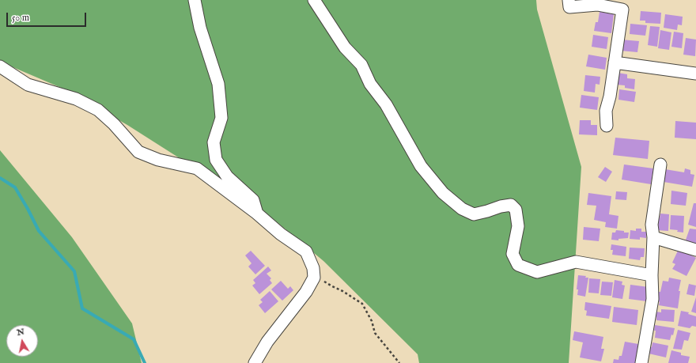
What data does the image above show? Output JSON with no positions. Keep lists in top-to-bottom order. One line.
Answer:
{"scale_bar":"50 m","north":"top"}
